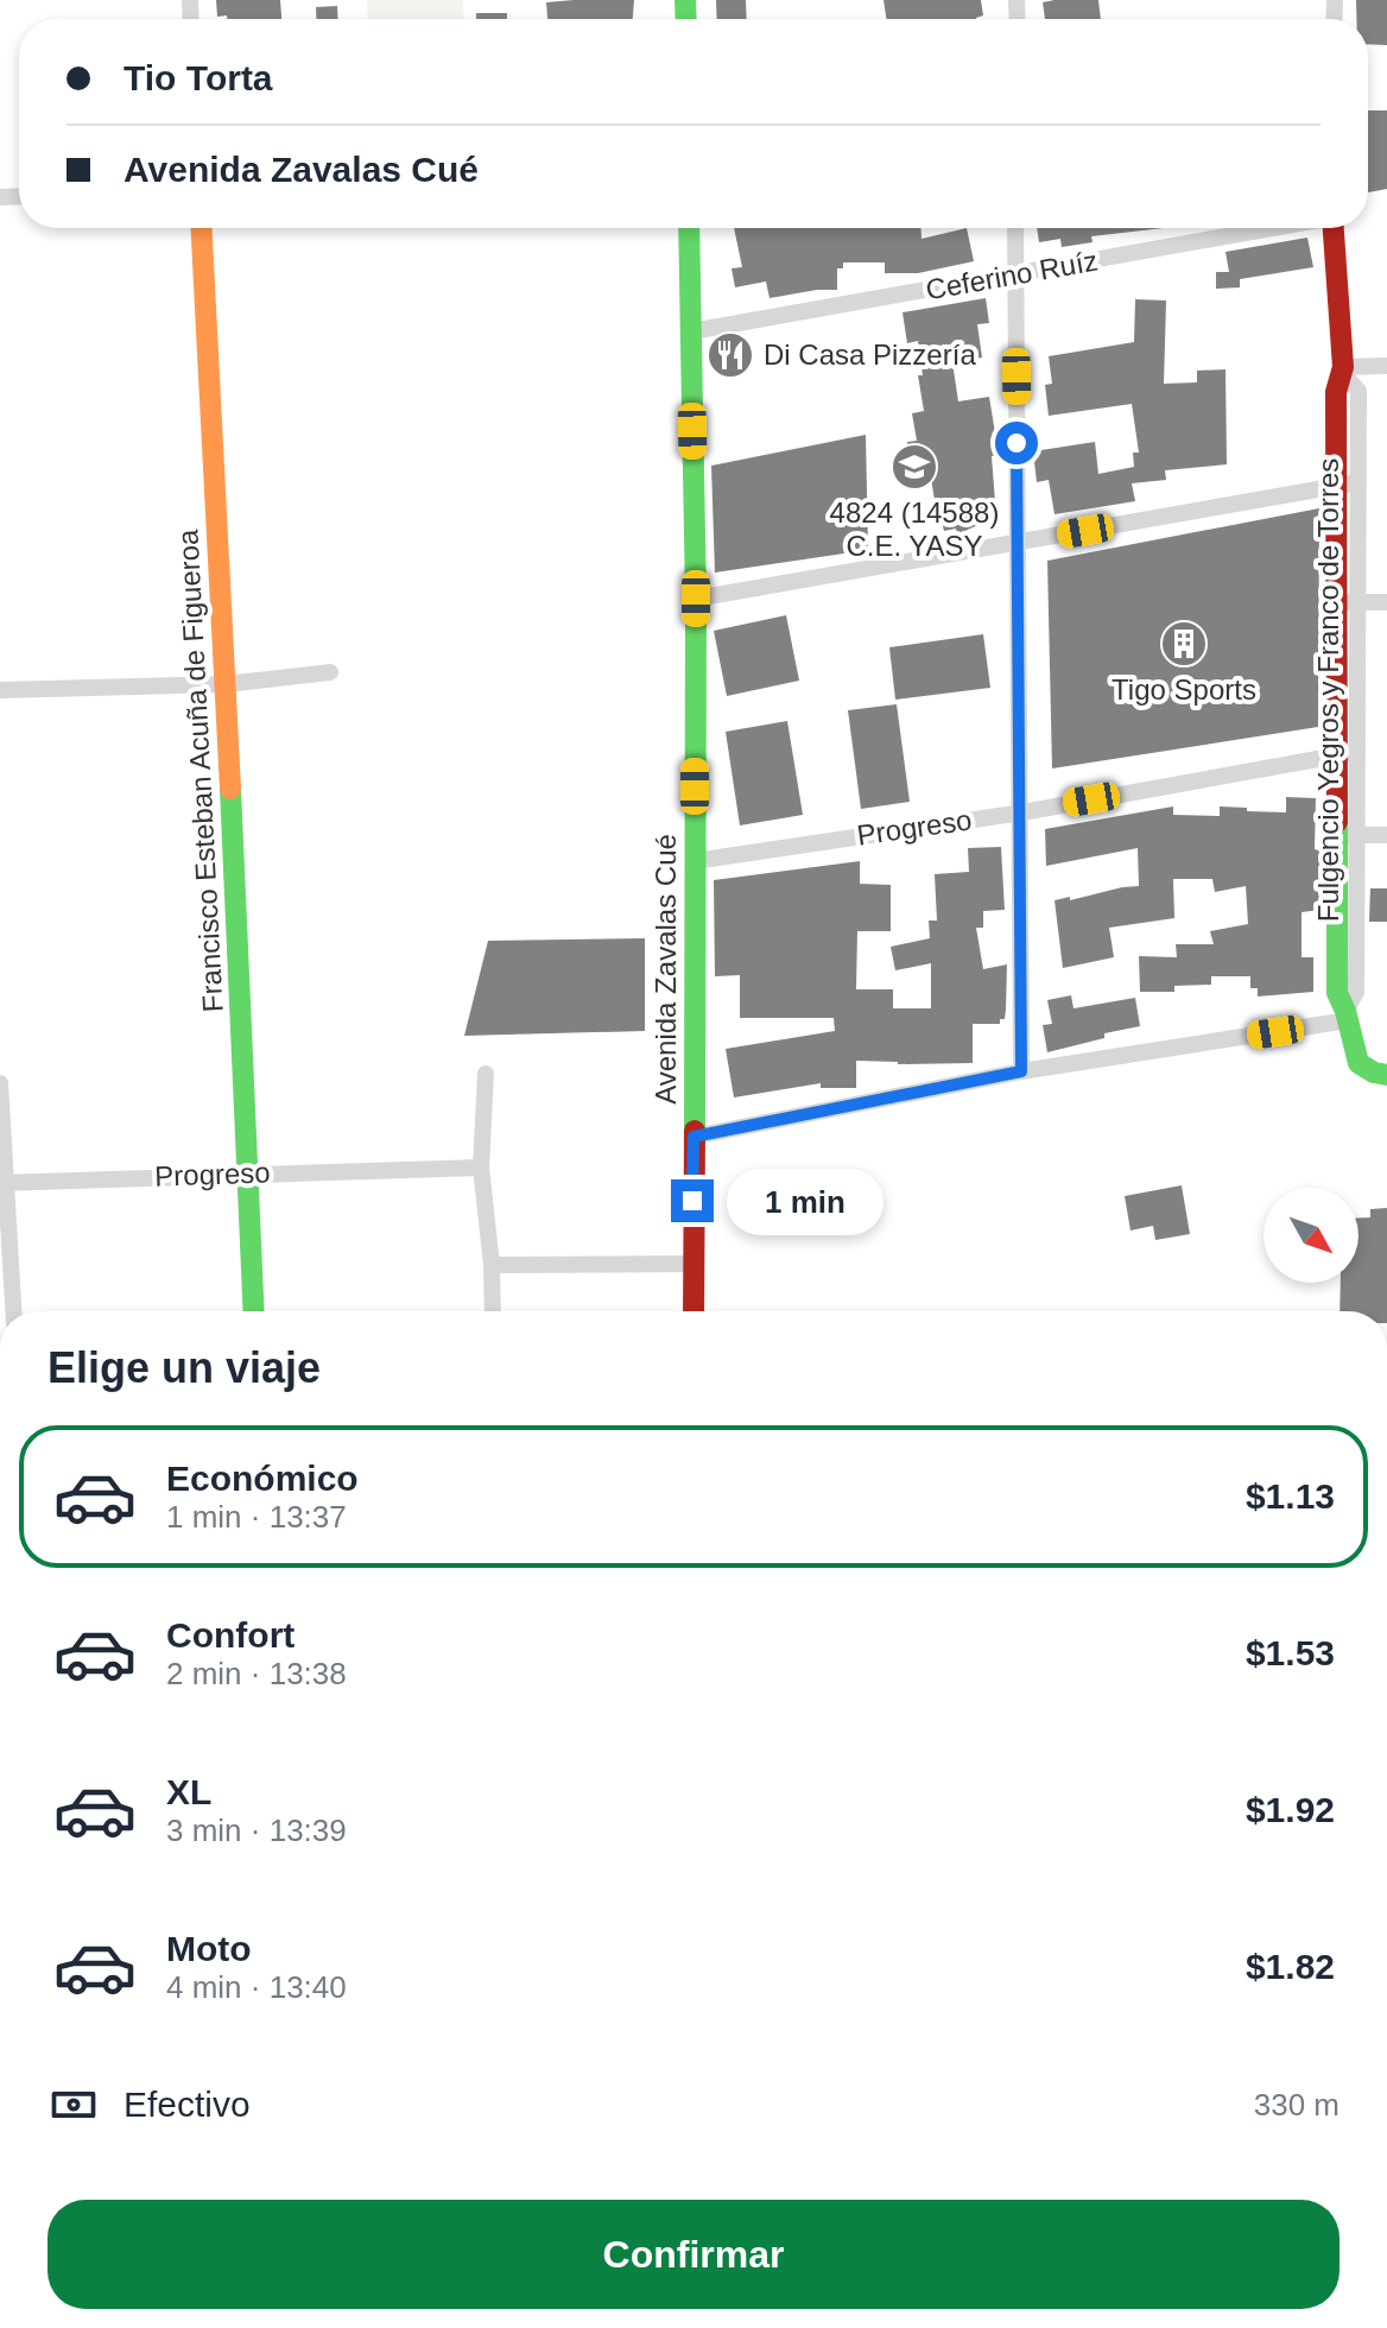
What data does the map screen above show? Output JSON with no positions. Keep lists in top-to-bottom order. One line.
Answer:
{"streets":{"street":["Ceferino Ruíz","Fulgencio Yegros y Franco de Torres","Francisco Esteban Acuña de Figueroa","Progreso","Avenida Zavalas Cué"]},"crossings":[["Ceferino Ruíz","Avenida Zavalas Cué"],["Fulgencio Yegros y Franco de Torres","Progreso"],["Francisco Esteban Acuña de Figueroa","Progreso"],["Progreso","Avenida Zavalas Cué"]],"places":{"restaurant":["Di Casa Pizzería"],"school or university":["4824 (14588) C.E. YASY"],"building":["Tigo Sports"]},"north":"bottom right","page":{"banner":["Tio Torta","Avenida Zavalas Cué"],"bubble":"1 min","heading":"Elige un viaje","list":[{"name":"Económico","note":"1 min · 13:37","value":"$1.13"},{"name":"Confort","note":"2 min · 13:38","value":"$1.53"},{"name":"XL","note":"3 min · 13:39","value":"$1.92"},{"name":"Moto","note":"4 min · 13:40","value":"$1.82"}],"pay":["Efectivo","330 m"],"buttons":"Confirmar"}}
